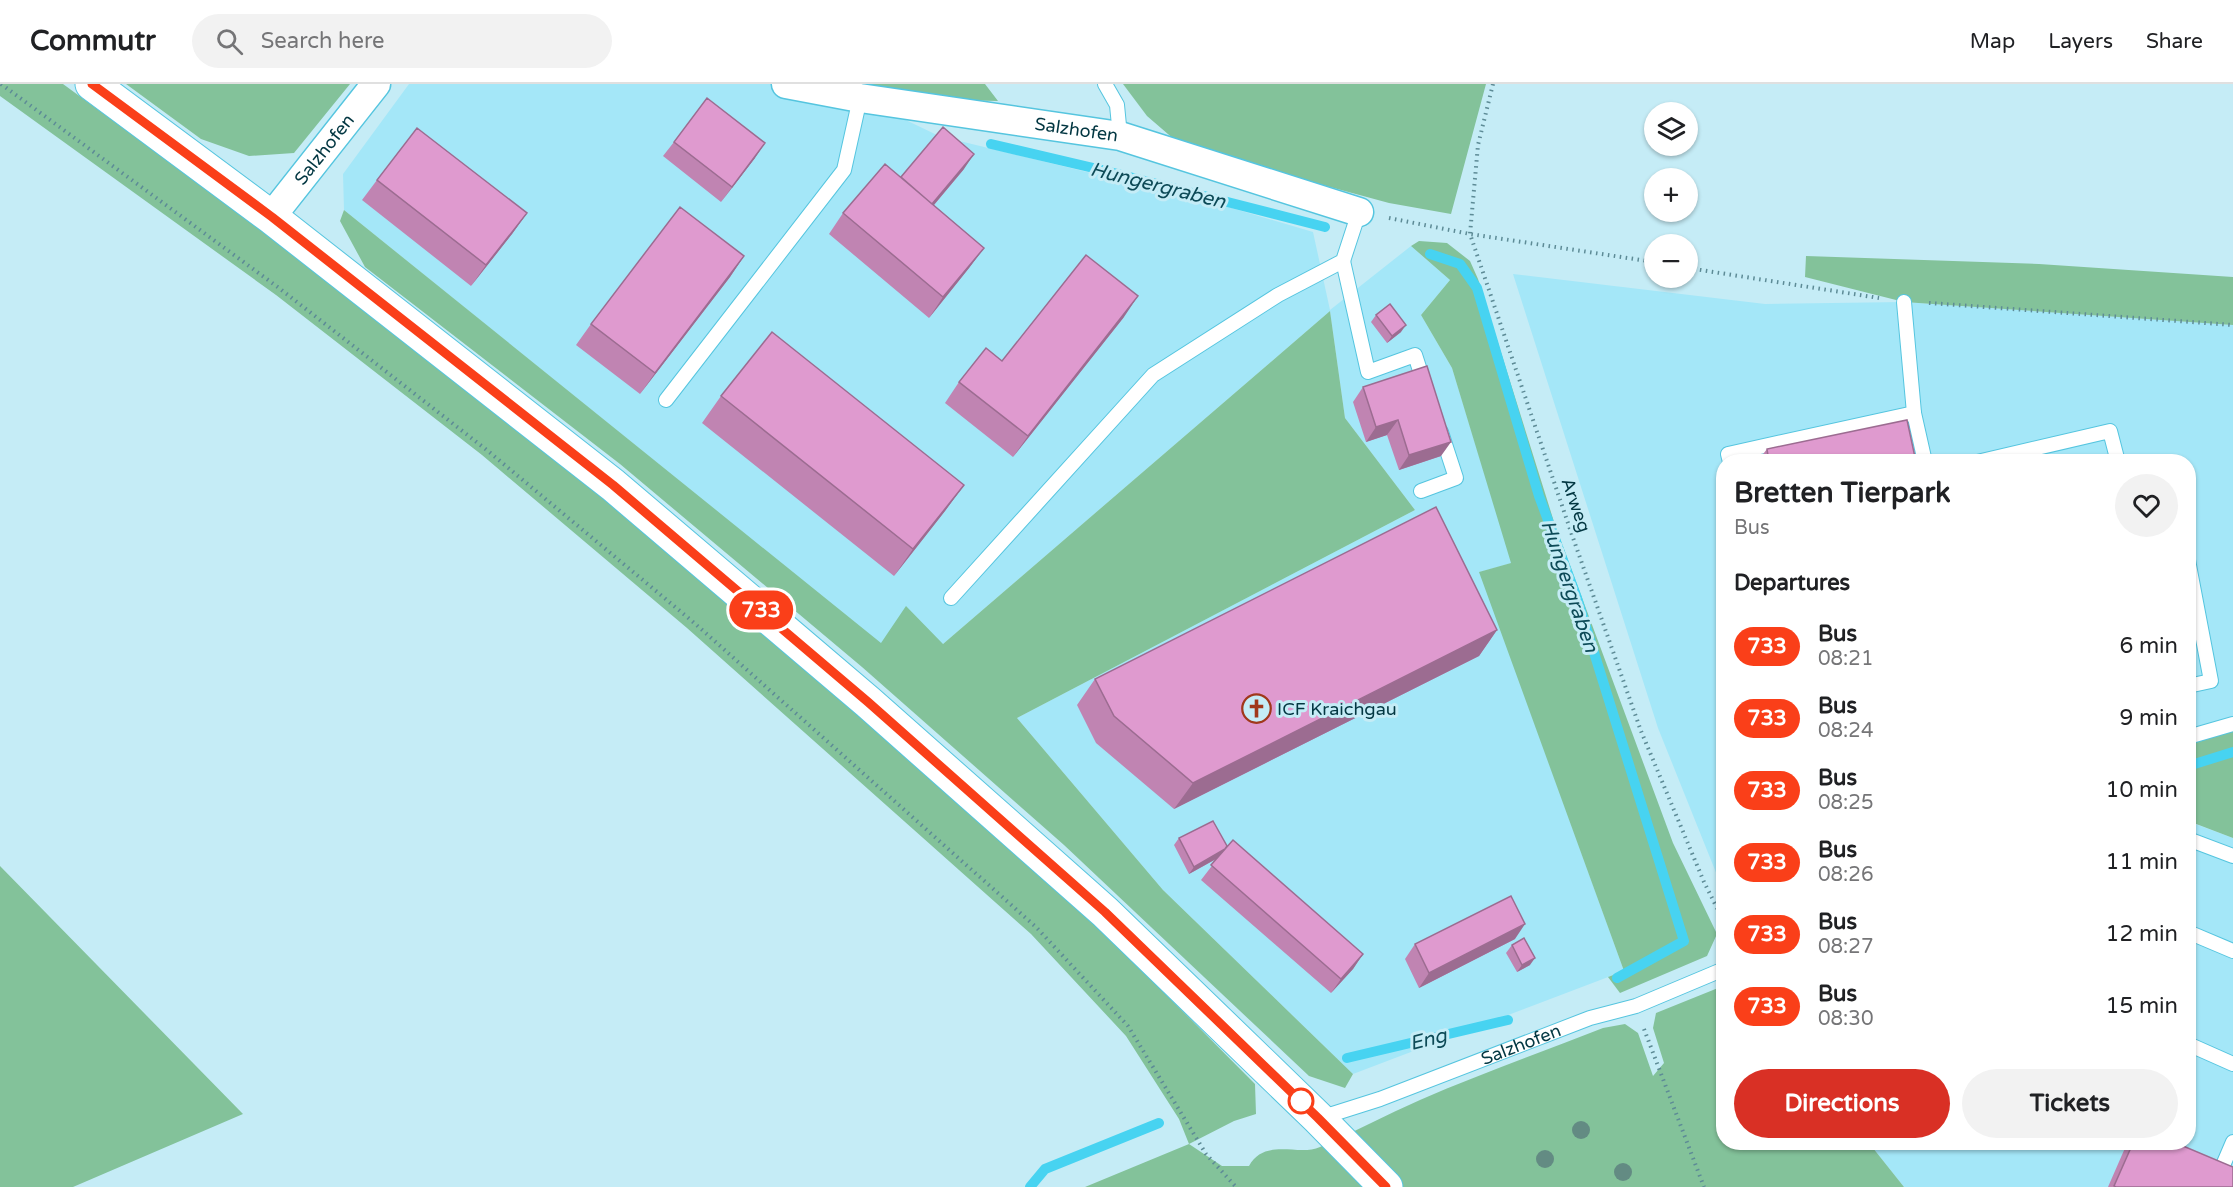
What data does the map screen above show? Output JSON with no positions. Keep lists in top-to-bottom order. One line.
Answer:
{"streets":{"street":["Salzhofen"],"path":["Arweg"]},"water":["Hungergraben","Eng"],"places":{"church":["ICF Kraichgau"]},"lines":["bus line 733"],"page":{"header":"Commutr","search":"Search here","nav":["Map","Layers","Share"],"on_map":"733","map_buttons":["+","−"],"heading":[["Bretten Tierpark","Bus"],"Departures"],"list":[{"mark":"733","name":"Bus","note":"08:21","value":"6 min"},{"mark":"733","name":"Bus","note":"08:24","value":"9 min"},{"mark":"733","name":"Bus","note":"08:25","value":"10 min"},{"mark":"733","name":"Bus","note":"08:26","value":"11 min"},{"mark":"733","name":"Bus","note":"08:27","value":"12 min"},{"mark":"733","name":"Bus","note":"08:30","value":"15 min"}],"buttons":["Directions","Tickets"]}}
